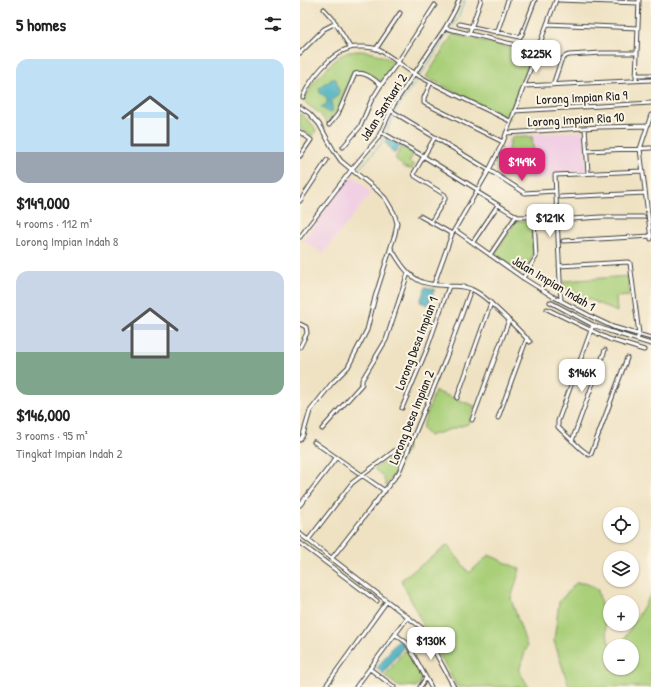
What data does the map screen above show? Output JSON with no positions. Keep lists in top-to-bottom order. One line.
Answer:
{"streets":{"street":["Lorong Impian Ria 9","Jalan Santuari 2","Lorong Impian Ria 10","Jalan Impian Indah 1","Lorong Desa Impian 1","Lorong Desa Impian 2"]},"page":{"heading":"5 homes","price":["$225K","$149K","$121K","$146K","$130K"],"list":[{"name":"$149,000","note":"4 rooms · 112 m² · Lorong Impian Indah 8"},{"name":"$146,000","note":"3 rooms · 95 m² · Tingkat Impian Indah 2"}],"map_buttons":["+","−"]}}
